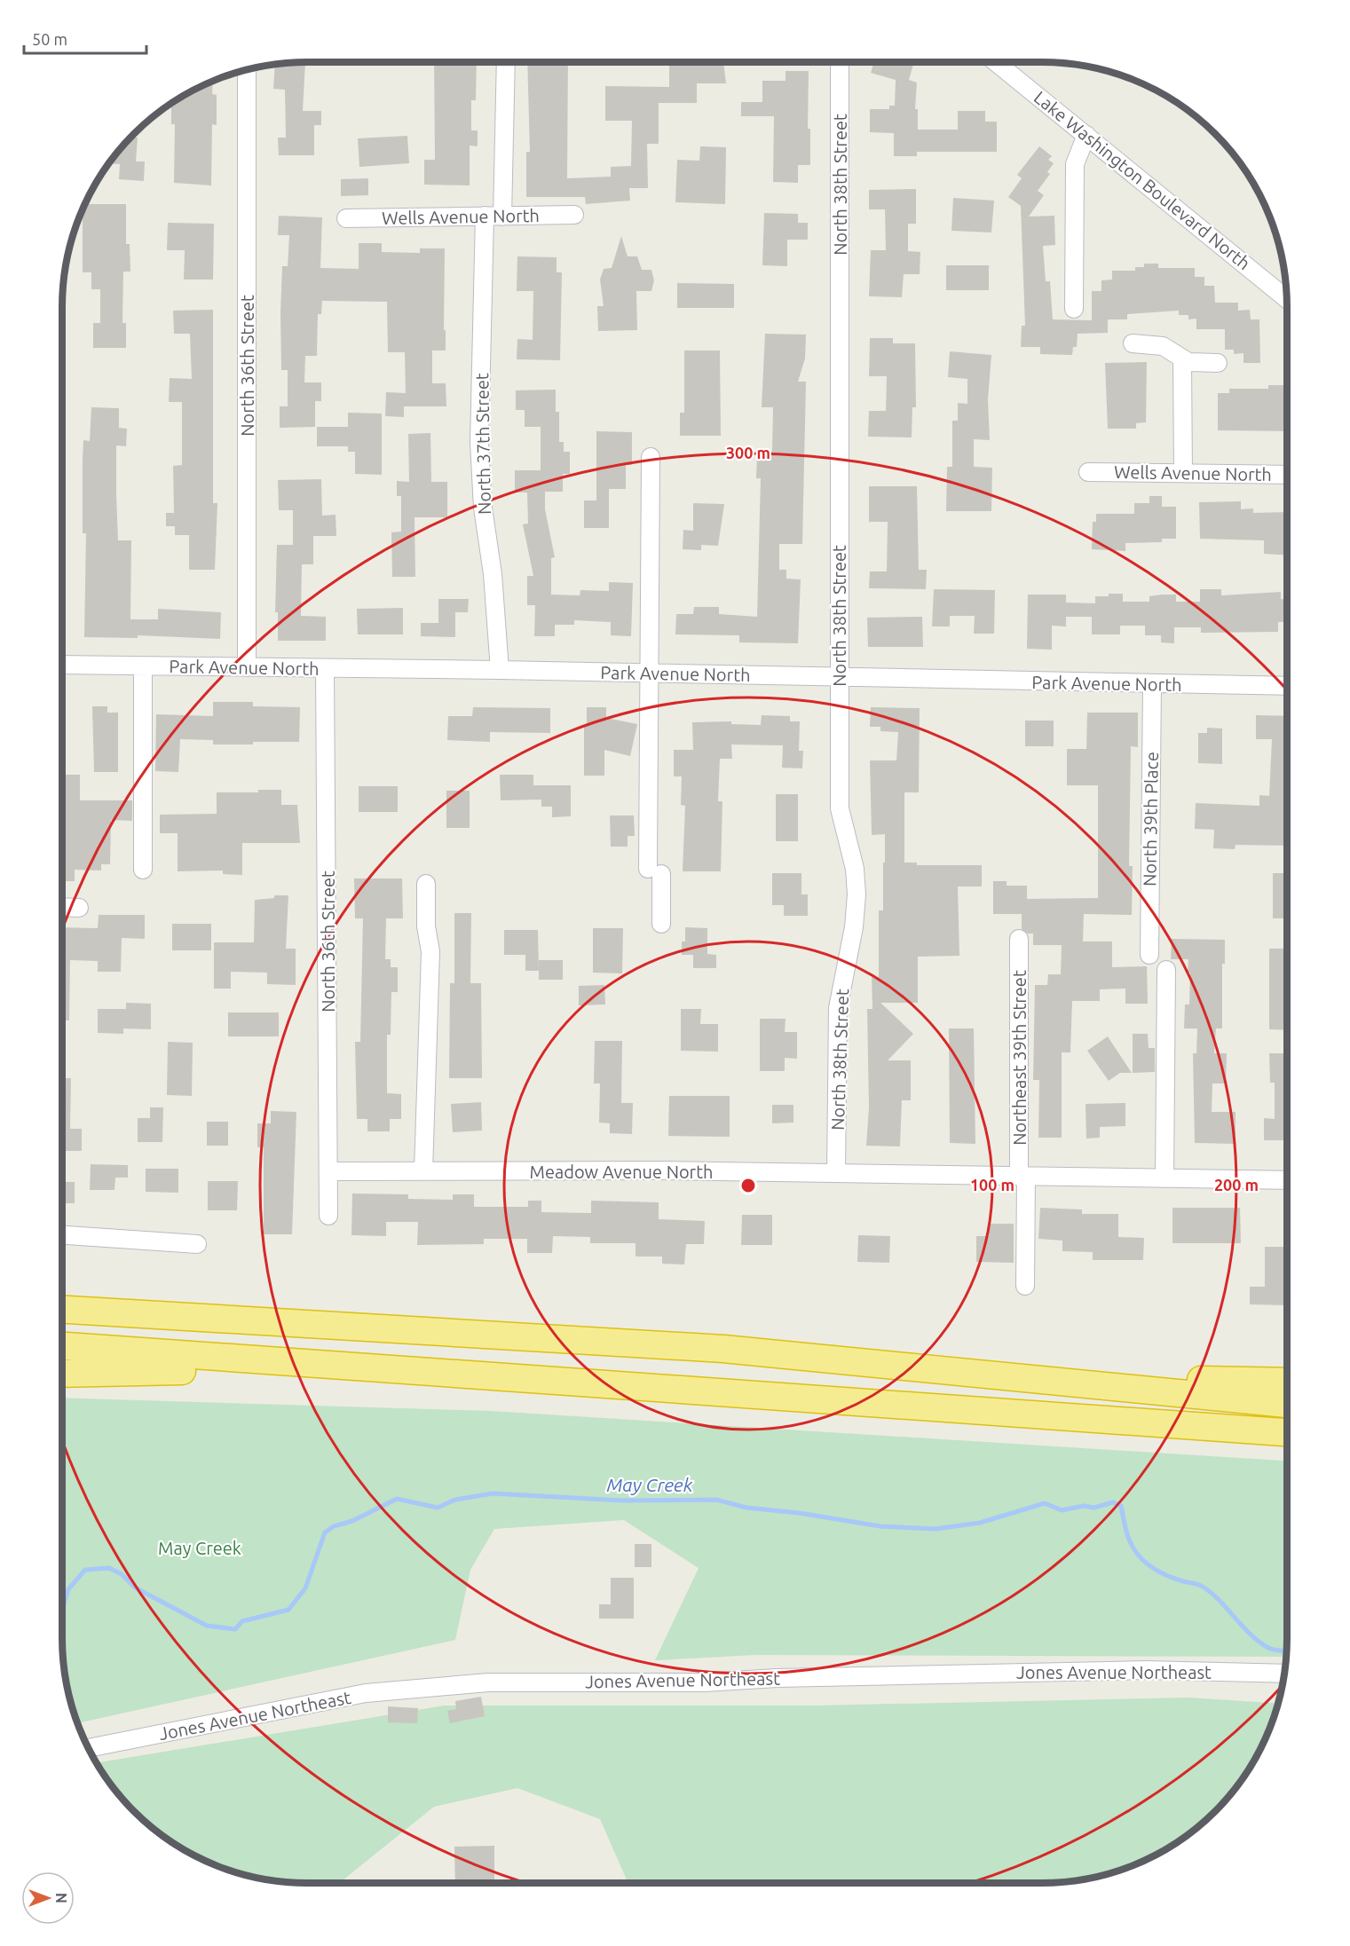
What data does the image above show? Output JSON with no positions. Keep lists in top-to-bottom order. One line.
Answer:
{"streets":{"street":["Lake Washington Boulevard North","North 38th Street","Wells Avenue North","North 36th Street","North 37th Street","Park Avenue North","North 39th Place","Northeast 39th Street","Meadow Avenue North","Jones Avenue Northeast"]},"crossings":[["North 38th Street","Park Avenue North"],["North 38th Street","Meadow Avenue North"],["Wells Avenue North","North 37th Street"],["North 36th Street","Park Avenue North"],["North 36th Street","Meadow Avenue North"],["North 37th Street","Park Avenue North"],["Park Avenue North","North 39th Place"],["Northeast 39th Street","Meadow Avenue North"]],"water":["May Creek"],"parks":["May Creek"],"scale_bar":"50 m","north":"right","rings":["300 m","100 m","200 m"]}
